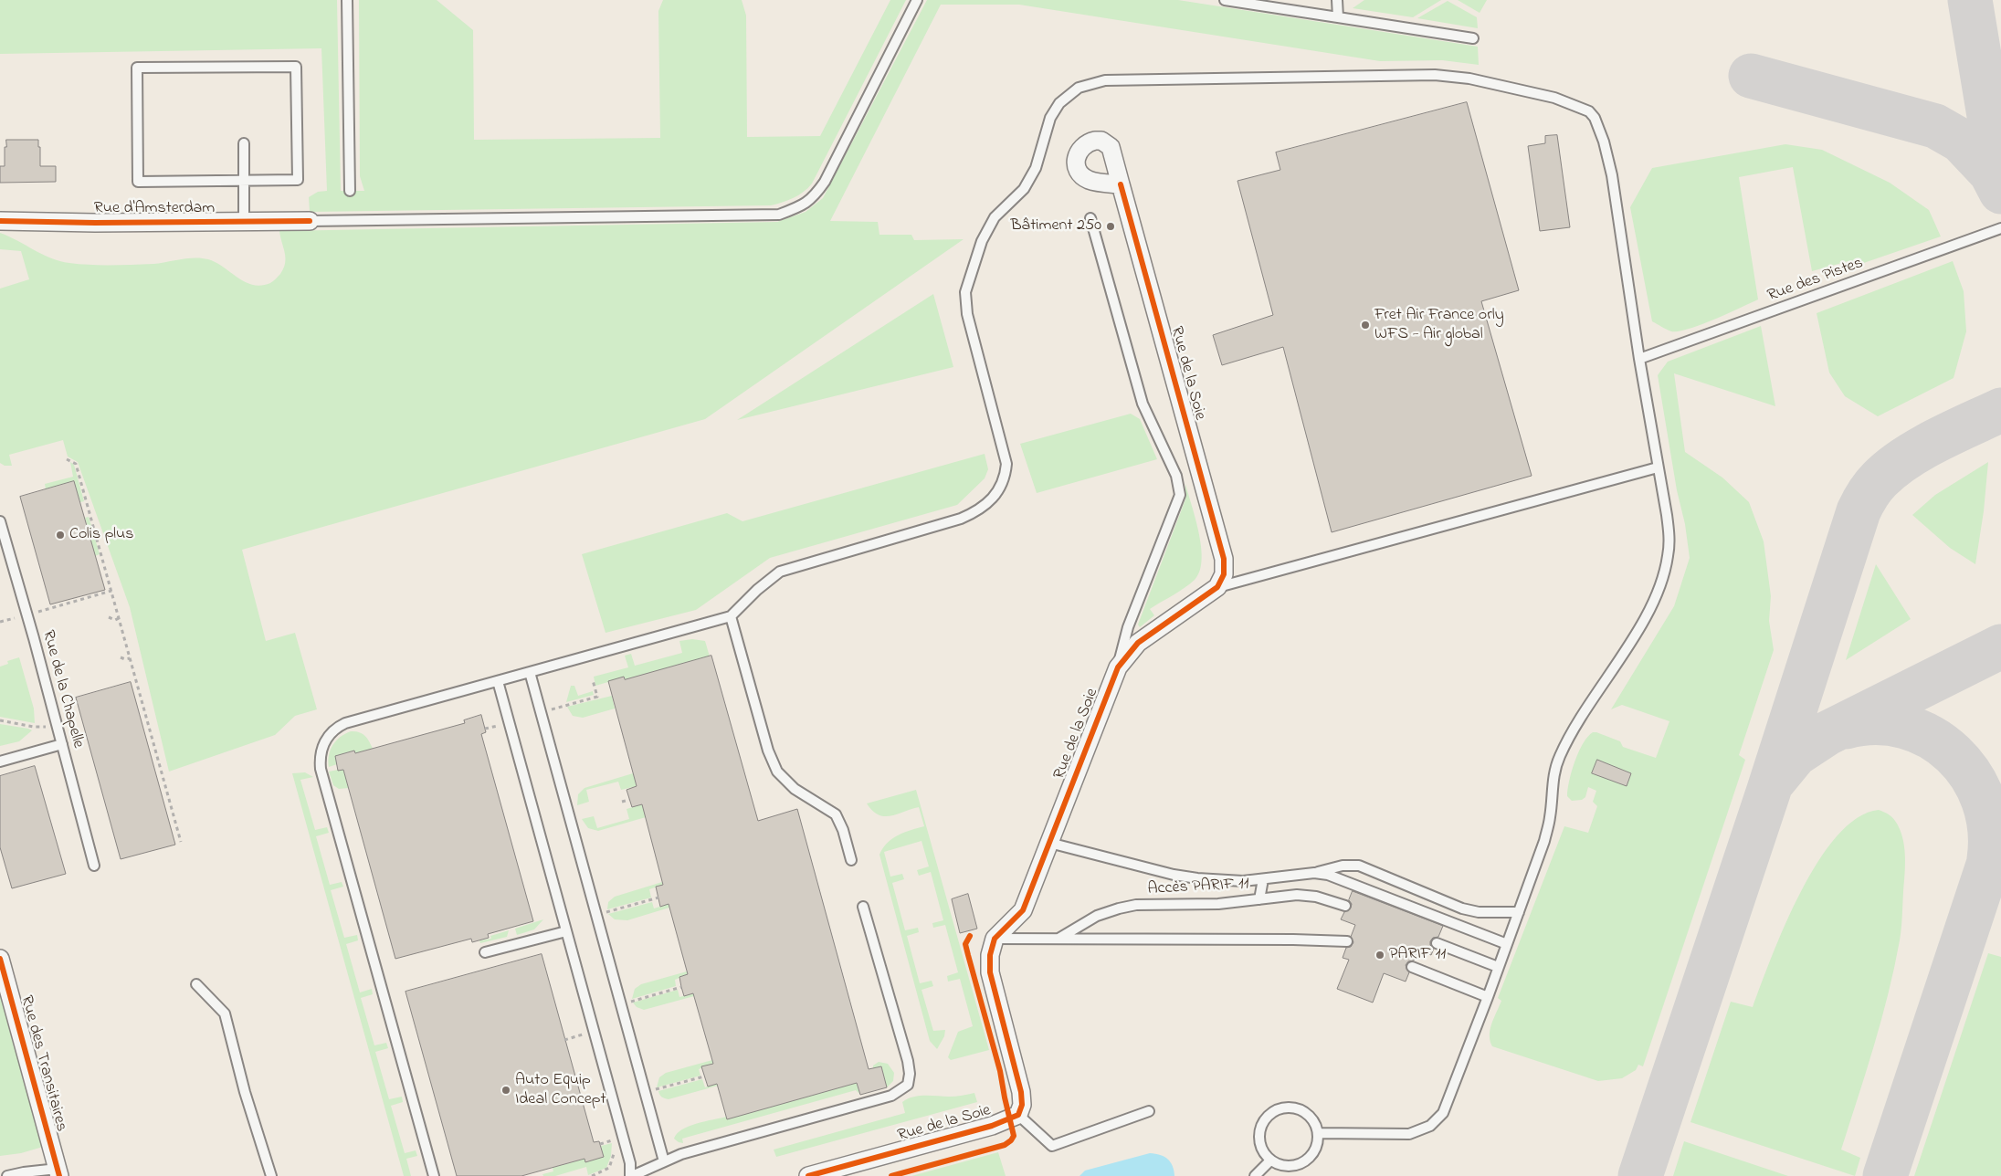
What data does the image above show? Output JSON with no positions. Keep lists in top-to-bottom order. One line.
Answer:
{"streets":{"street":["Rue d'Amsterdam","Rue de la Soie","Rue des Transitaires"],"lane":["Rue des Pistes","Rue de la Chapelle","Accès PARIF 11"]},"places":["Bâtiment 250","Fret Air France orly WFS - Air global","Colis plus","PARIF 11","Auto Equip Ideal Concept"]}
